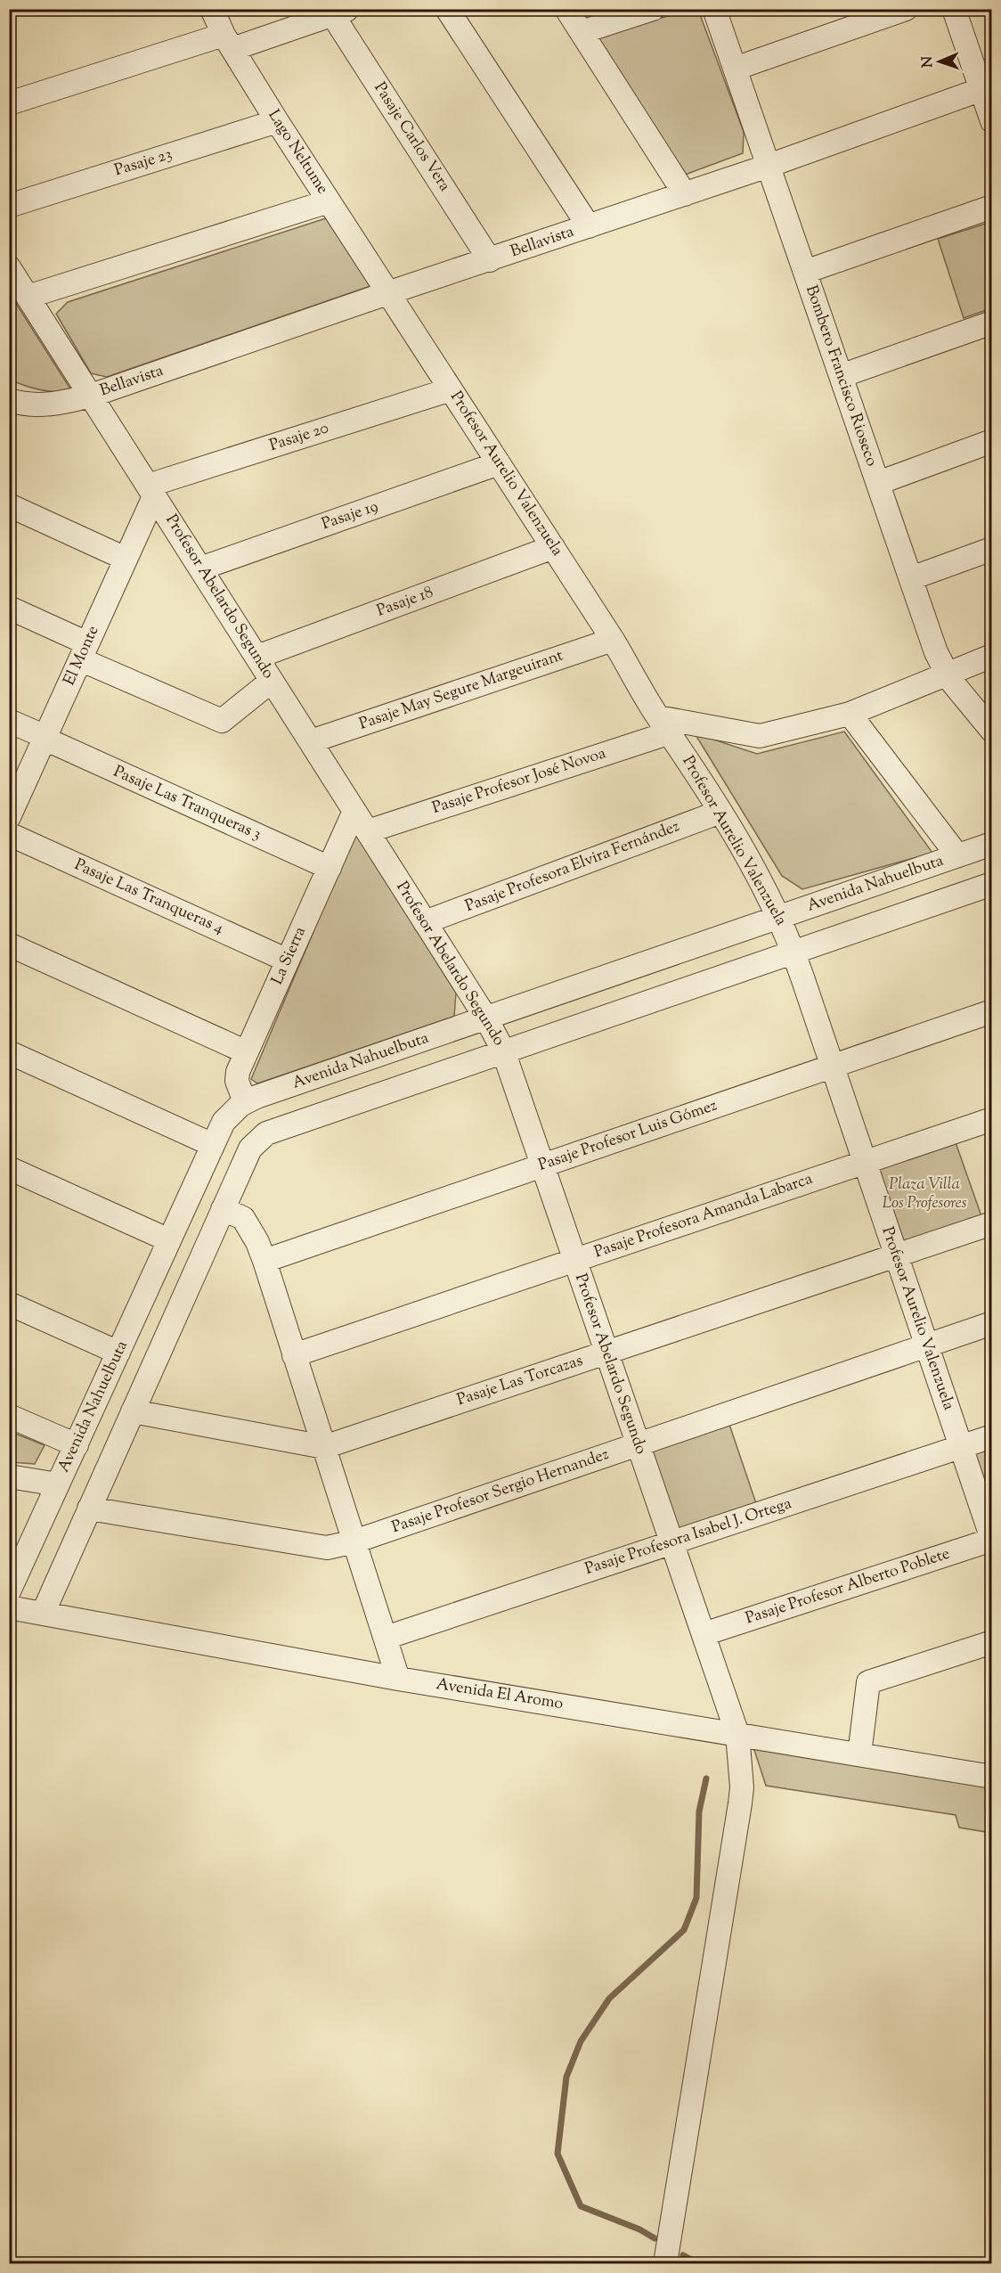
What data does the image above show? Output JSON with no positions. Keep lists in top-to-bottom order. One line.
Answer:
{"streets":{"street":["Pasaje Carlos Vera","Lago Neltume","Pasaje 23","Bellavista","Bombero Francisco Rioseco","Pasaje 20","Profesor Aurelio Valenzuela","Pasaje 19","Profesor Abelardo Segundo","Pasaje 18","El Monte","Pasaje May Segure Margeuirant","Pasaje Profesor José Novoa","Pasaje Las Tranqueras 3","Pasaje Profesora Elvira Fernández","Avenida Nahuelbuta","Pasaje Las Tranqueras 4","La Sierra","Pasaje Profesor Luis Gómez","Pasaje Profesora Amanda Labarca","Pasaje Las Torcazas","Pasaje Profesor Sergio Hernandez","Pasaje Profesora Isabel J. Ortega","Pasaje Profesor Alberto Poblete","Avenida El Aromo"]},"crossings":[["Pasaje Carlos Vera","Bellavista"],["Lago Neltume","Pasaje 23"],["Lago Neltume","Bellavista"],["Lago Neltume","Profesor Aurelio Valenzuela"],["Bellavista","Bombero Francisco Rioseco"],["Bellavista","Profesor Aurelio Valenzuela"],["Bellavista","Profesor Abelardo Segundo"],["Bombero Francisco Rioseco","Pasaje Profesor José Novoa"],["Pasaje 20","Profesor Aurelio Valenzuela"],["Pasaje 20","Profesor Abelardo Segundo"],["Pasaje 20","El Monte"],["Profesor Aurelio Valenzuela","Pasaje 19"],["Profesor Aurelio Valenzuela","Pasaje 18"],["Profesor Aurelio Valenzuela","Pasaje May Segure Margeuirant"],["Profesor Aurelio Valenzuela","Pasaje Profesor José Novoa"],["Profesor Aurelio Valenzuela","Pasaje Profesora Elvira Fernández"],["Profesor Aurelio Valenzuela","Avenida Nahuelbuta"],["Profesor Aurelio Valenzuela","Pasaje Profesor Luis Gómez"],["Profesor Aurelio Valenzuela","Pasaje Profesora Amanda Labarca"],["Profesor Aurelio Valenzuela","Pasaje Las Torcazas"],["Profesor Aurelio Valenzuela","Pasaje Profesor Sergio Hernandez"],["Profesor Aurelio Valenzuela","Pasaje Profesora Isabel J. Ortega"],["Profesor Aurelio Valenzuela","Pasaje Profesor Alberto Poblete"],["Pasaje 19","Profesor Abelardo Segundo"],["Profesor Abelardo Segundo","Pasaje 18"],["Profesor Abelardo Segundo","El Monte"],["Profesor Abelardo Segundo","Pasaje May Segure Margeuirant"],["Profesor Abelardo Segundo","Pasaje Profesor José Novoa"],["Profesor Abelardo Segundo","Pasaje Profesora Elvira Fernández"],["Profesor Abelardo Segundo","Avenida Nahuelbuta"],["Profesor Abelardo Segundo","La Sierra"],["Profesor Abelardo Segundo","Pasaje Profesor Luis Gómez"],["Profesor Abelardo Segundo","Pasaje Profesora Amanda Labarca"],["Profesor Abelardo Segundo","Pasaje Las Torcazas"],["Profesor Abelardo Segundo","Pasaje Profesor Sergio Hernandez"],["Profesor Abelardo Segundo","Pasaje Profesora Isabel J. Ortega"],["Profesor Abelardo Segundo","Pasaje Profesor Alberto Poblete"],["Profesor Abelardo Segundo","Avenida El Aromo"],["El Monte","Pasaje Las Tranqueras 3"],["Pasaje Las Tranqueras 3","La Sierra"],["Avenida Nahuelbuta","La Sierra"],["Pasaje Las Tranqueras 4","La Sierra"]],"parks":["Plaza Villa Los Profesores"],"north":"left"}
